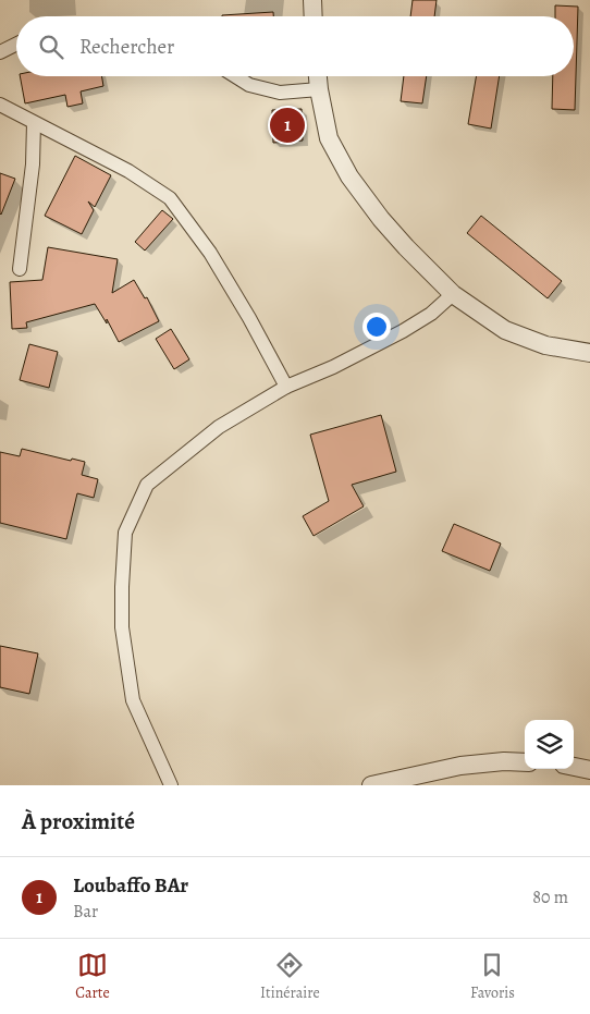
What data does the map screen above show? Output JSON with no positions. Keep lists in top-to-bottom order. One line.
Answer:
{"page":{"search":"Rechercher","pins":"1","heading":"À proximité","list":[{"mark":"1","name":"Loubaffo BAr","note":"Bar","value":"80 m"}],"nav":["Carte","Itinéraire","Favoris"]}}
